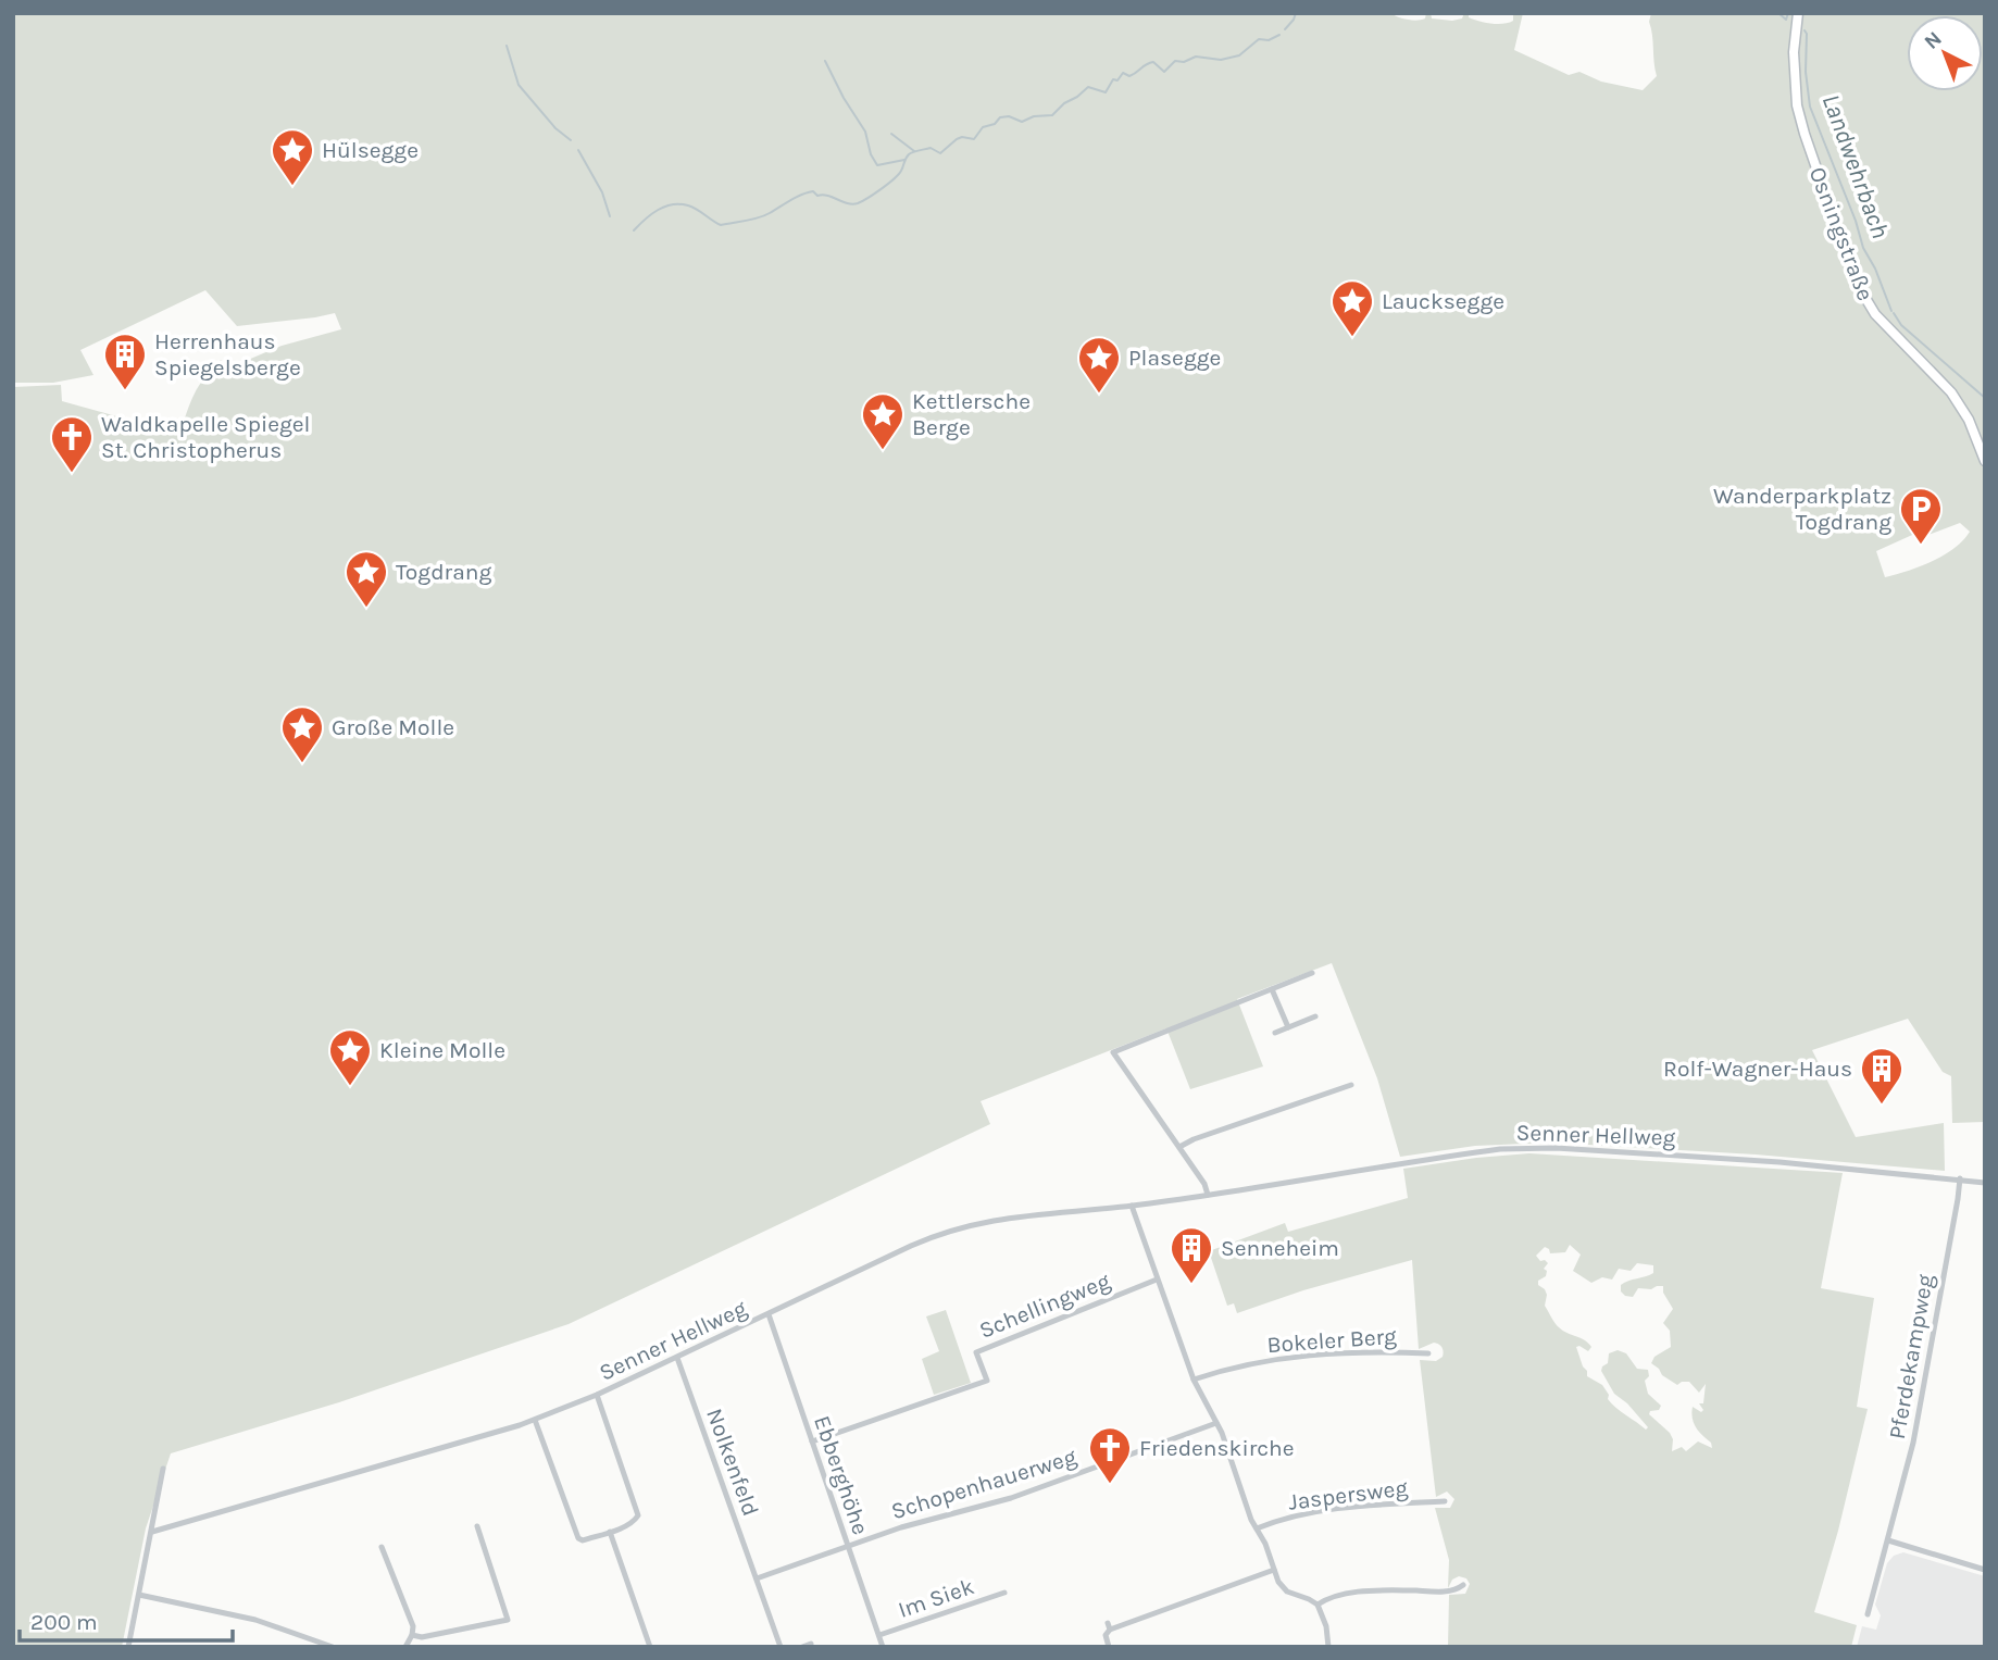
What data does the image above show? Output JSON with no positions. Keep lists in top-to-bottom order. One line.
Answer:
{"streets":{"main road":["Osningstraße"],"street":["Senner Hellweg","Schellingweg","Bokeler Berg","Pferdekampweg","Nolkenfeld","Ebberghöhe","Schopenhauerweg","Jaspersweg","Im Siek"]},"crossings":[["Senner Hellweg","Pferdekampweg"],["Senner Hellweg","Nolkenfeld"],["Senner Hellweg","Ebberghöhe"],["Schellingweg","Ebberghöhe"],["Ebberghöhe","Schopenhauerweg"],["Ebberghöhe","Im Siek"]],"water":["Landwehrbach"],"places":{"place":["Hülsegge","Laucksegge","Plasegge","Kettlersche Berge","Togdrang","Große Molle","Kleine Molle"],"building":["Herrenhaus Spiegelsberge","Rolf-Wagner-Haus","Senneheim"],"church":["Waldkapelle Spiegel St. Christopherus","Friedenskirche"],"parking":["Wanderparkplatz Togdrang"]},"scale_bar":"200 m","north":"top left"}
